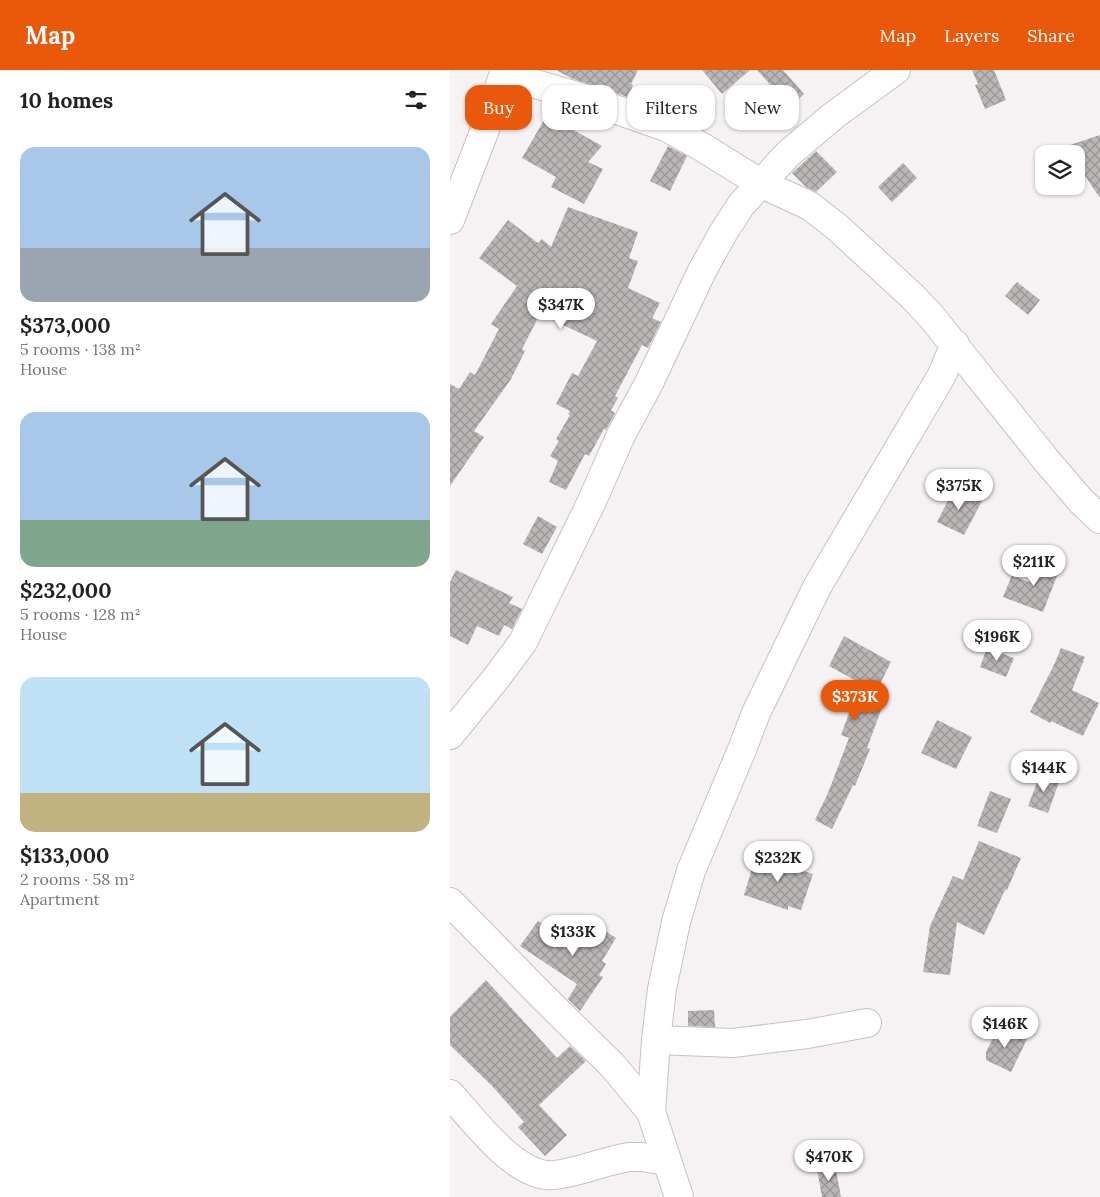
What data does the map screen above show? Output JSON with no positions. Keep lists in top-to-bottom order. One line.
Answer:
{"page":{"header":"Map","nav":["Map","Layers","Share"],"heading":"10 homes","chip":["Buy","Rent","Filters","New"],"list":[{"name":"$373,000","note":"5 rooms · 138 m² · House"},{"name":"$232,000","note":"5 rooms · 128 m² · House"},{"name":"$133,000","note":"2 rooms · 58 m² · Apartment"}],"price":["$347K","$375K","$211K","$196K","$373K","$144K","$232K","$133K","$146K","$470K"]}}
